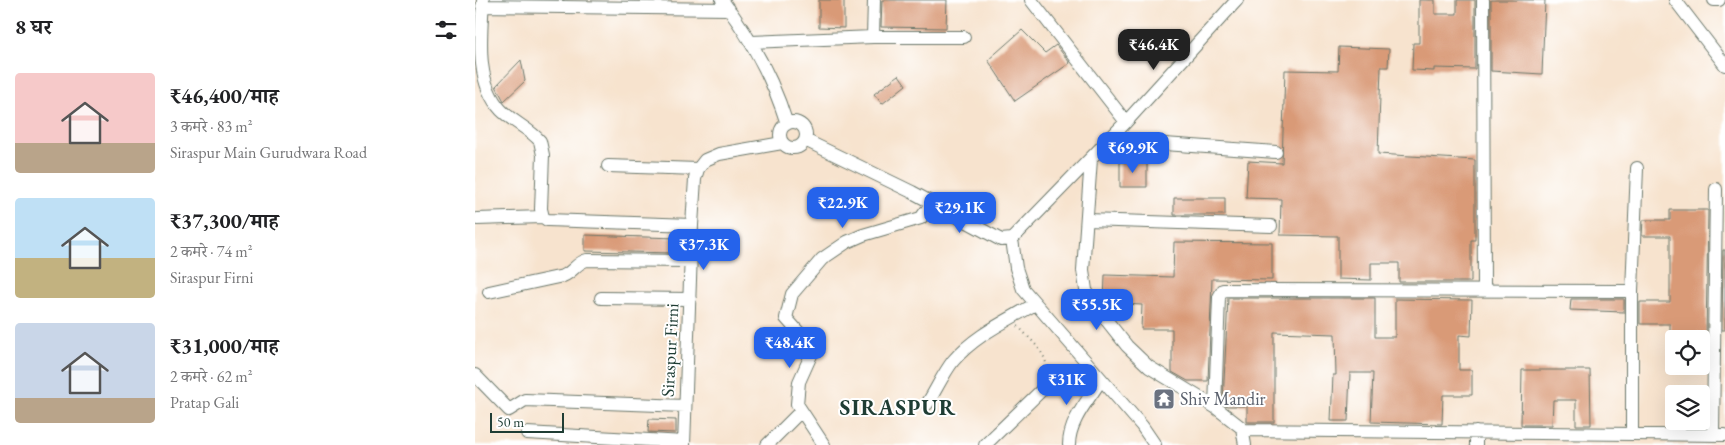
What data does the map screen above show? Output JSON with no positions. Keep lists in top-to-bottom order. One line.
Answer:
{"streets":{"street":["Siraspur Firni"]},"districts":["SIRASPUR"],"places":{"temple":["Shiv Mandir"]},"scale_bar":"50 m","page":{"heading":"8 घर","price":["₹46.4K","₹69.9K","₹22.9K","₹29.1K","₹37.3K","₹55.5K","₹48.4K","₹31K"],"list":[{"name":"₹46,400/माह","note":"3 कमरे · 83 m² · Siraspur Main Gurudwara Road"},{"name":"₹37,300/माह","note":"2 कमरे · 74 m² · Siraspur Firni"},{"name":"₹31,000/माह","note":"2 कमरे · 62 m² · Pratap Gali"}],"scale":"50 m"}}
